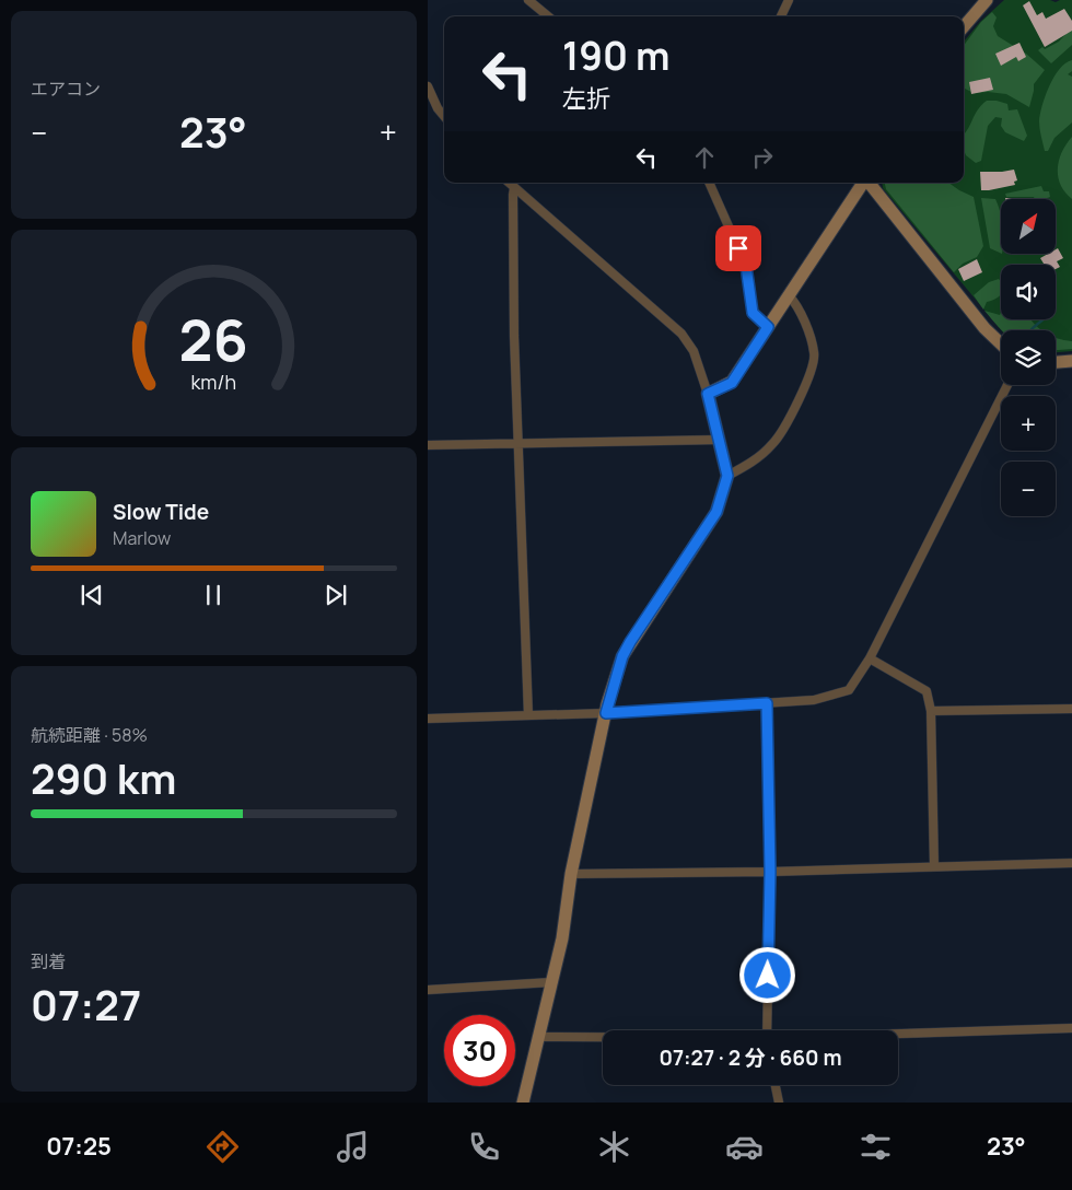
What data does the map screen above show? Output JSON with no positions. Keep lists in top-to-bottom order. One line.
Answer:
{"north":"top right","page":{"tile":["エアコン",["航続距離 · 58%","290 km"],["到着","07:27"]],"turn":["190 m","左折"],"heat":["−","23°","+"],"map_buttons":["+","−"],"song":["Slow Tide","Marlow"],"limit":"30","trip":"07:27 · 2 分 · 660 m","tabs":["07:25","23°"],"gauge":["26","km/h"]}}
